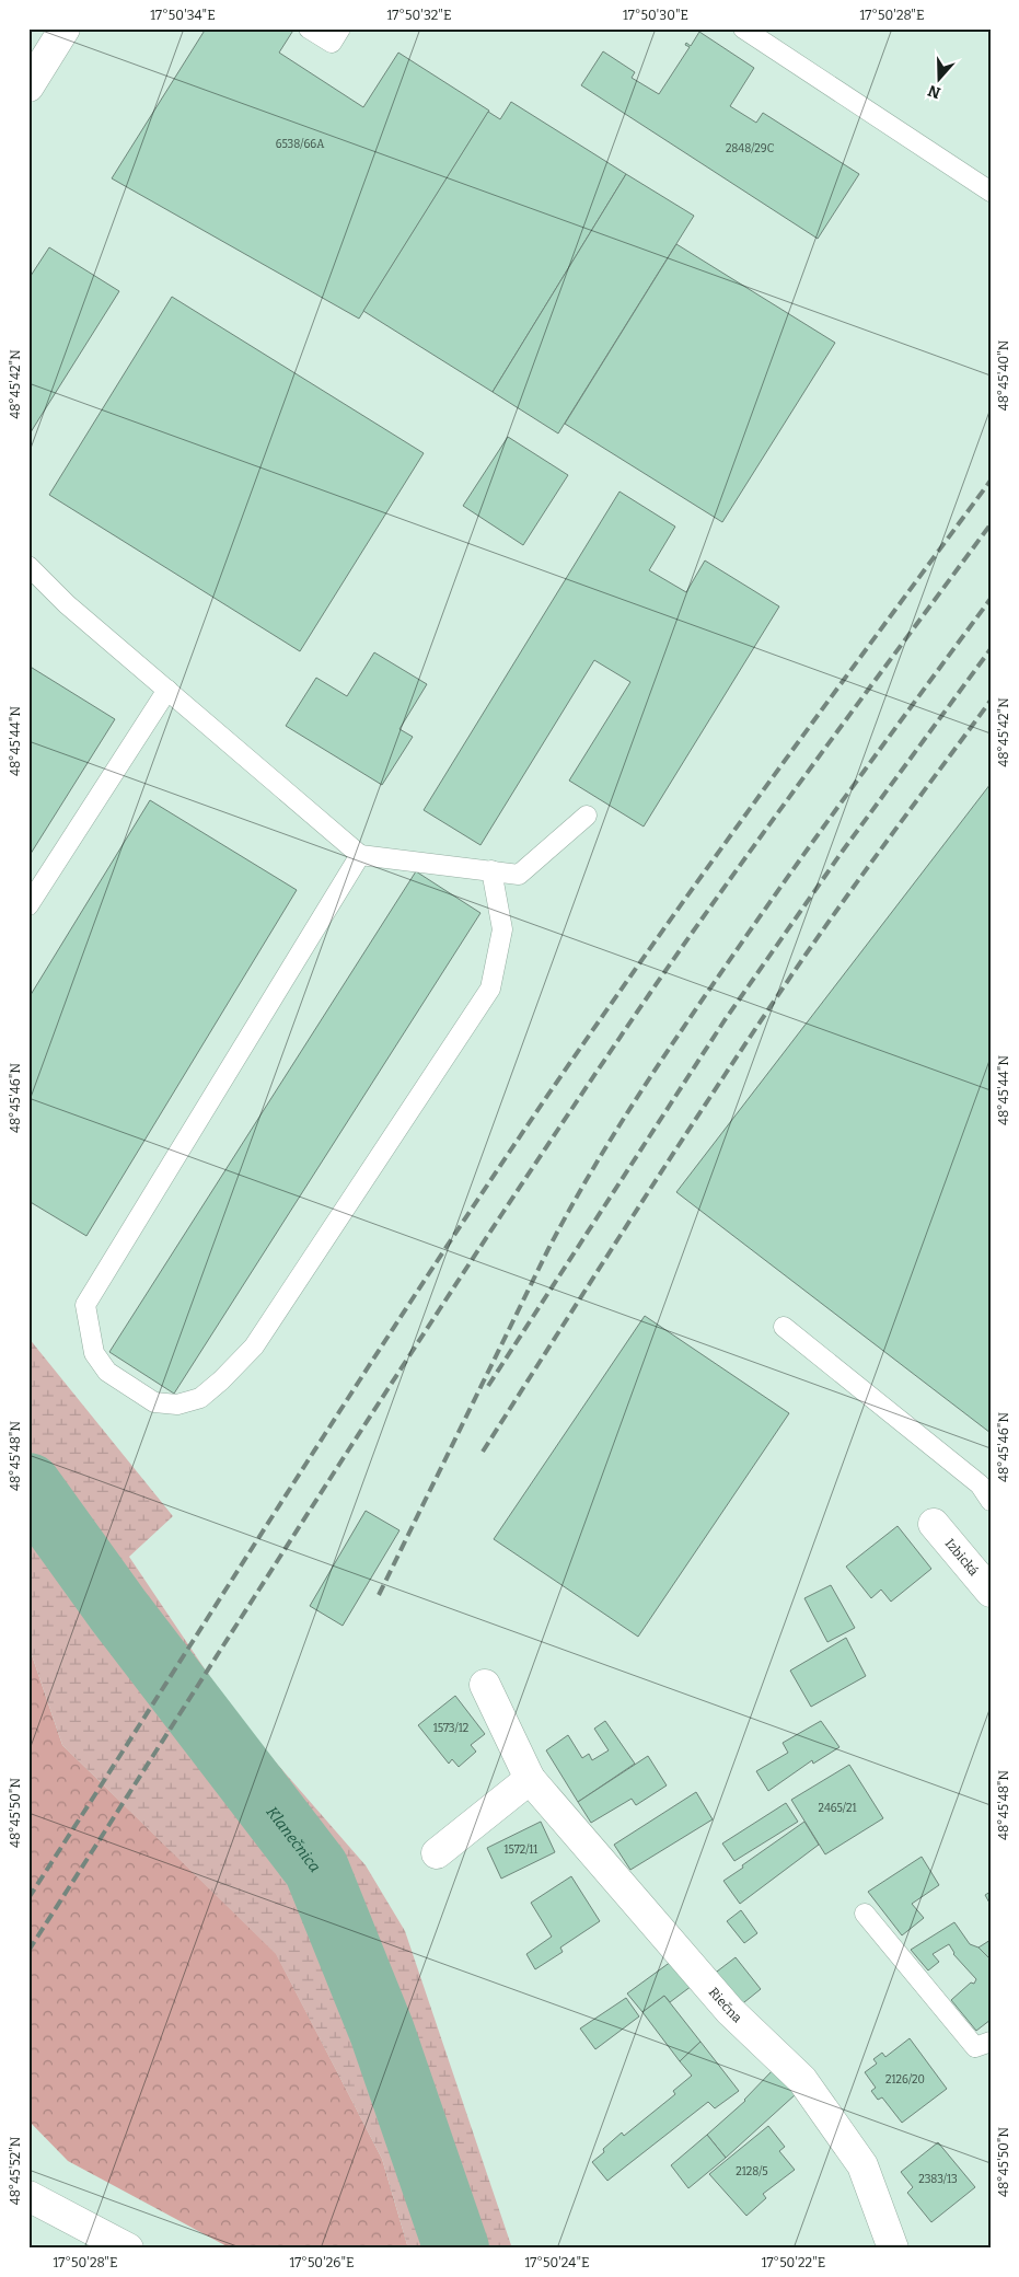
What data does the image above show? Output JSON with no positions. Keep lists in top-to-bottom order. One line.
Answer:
{"streets":{"street":["Izbická","Riečna"]},"water":["Klanečnica"],"house_numbers":["6538/66A","2848/29C","1573/12","2465/21","1572/11","2126/20","2128/5","2383/13"],"north":"bottom","coordinates":["17°50'34\"E","17°50'32\"E","17°50'30\"E","17°50'28\"E","48°45'40\"N","48°45'42\"N","48°45'44\"N","48°45'46\"N","48°45'48\"N","48°45'50\"N","48°45'52\"N","17°50'26\"E","17°50'24\"E","17°50'22\"E"]}
